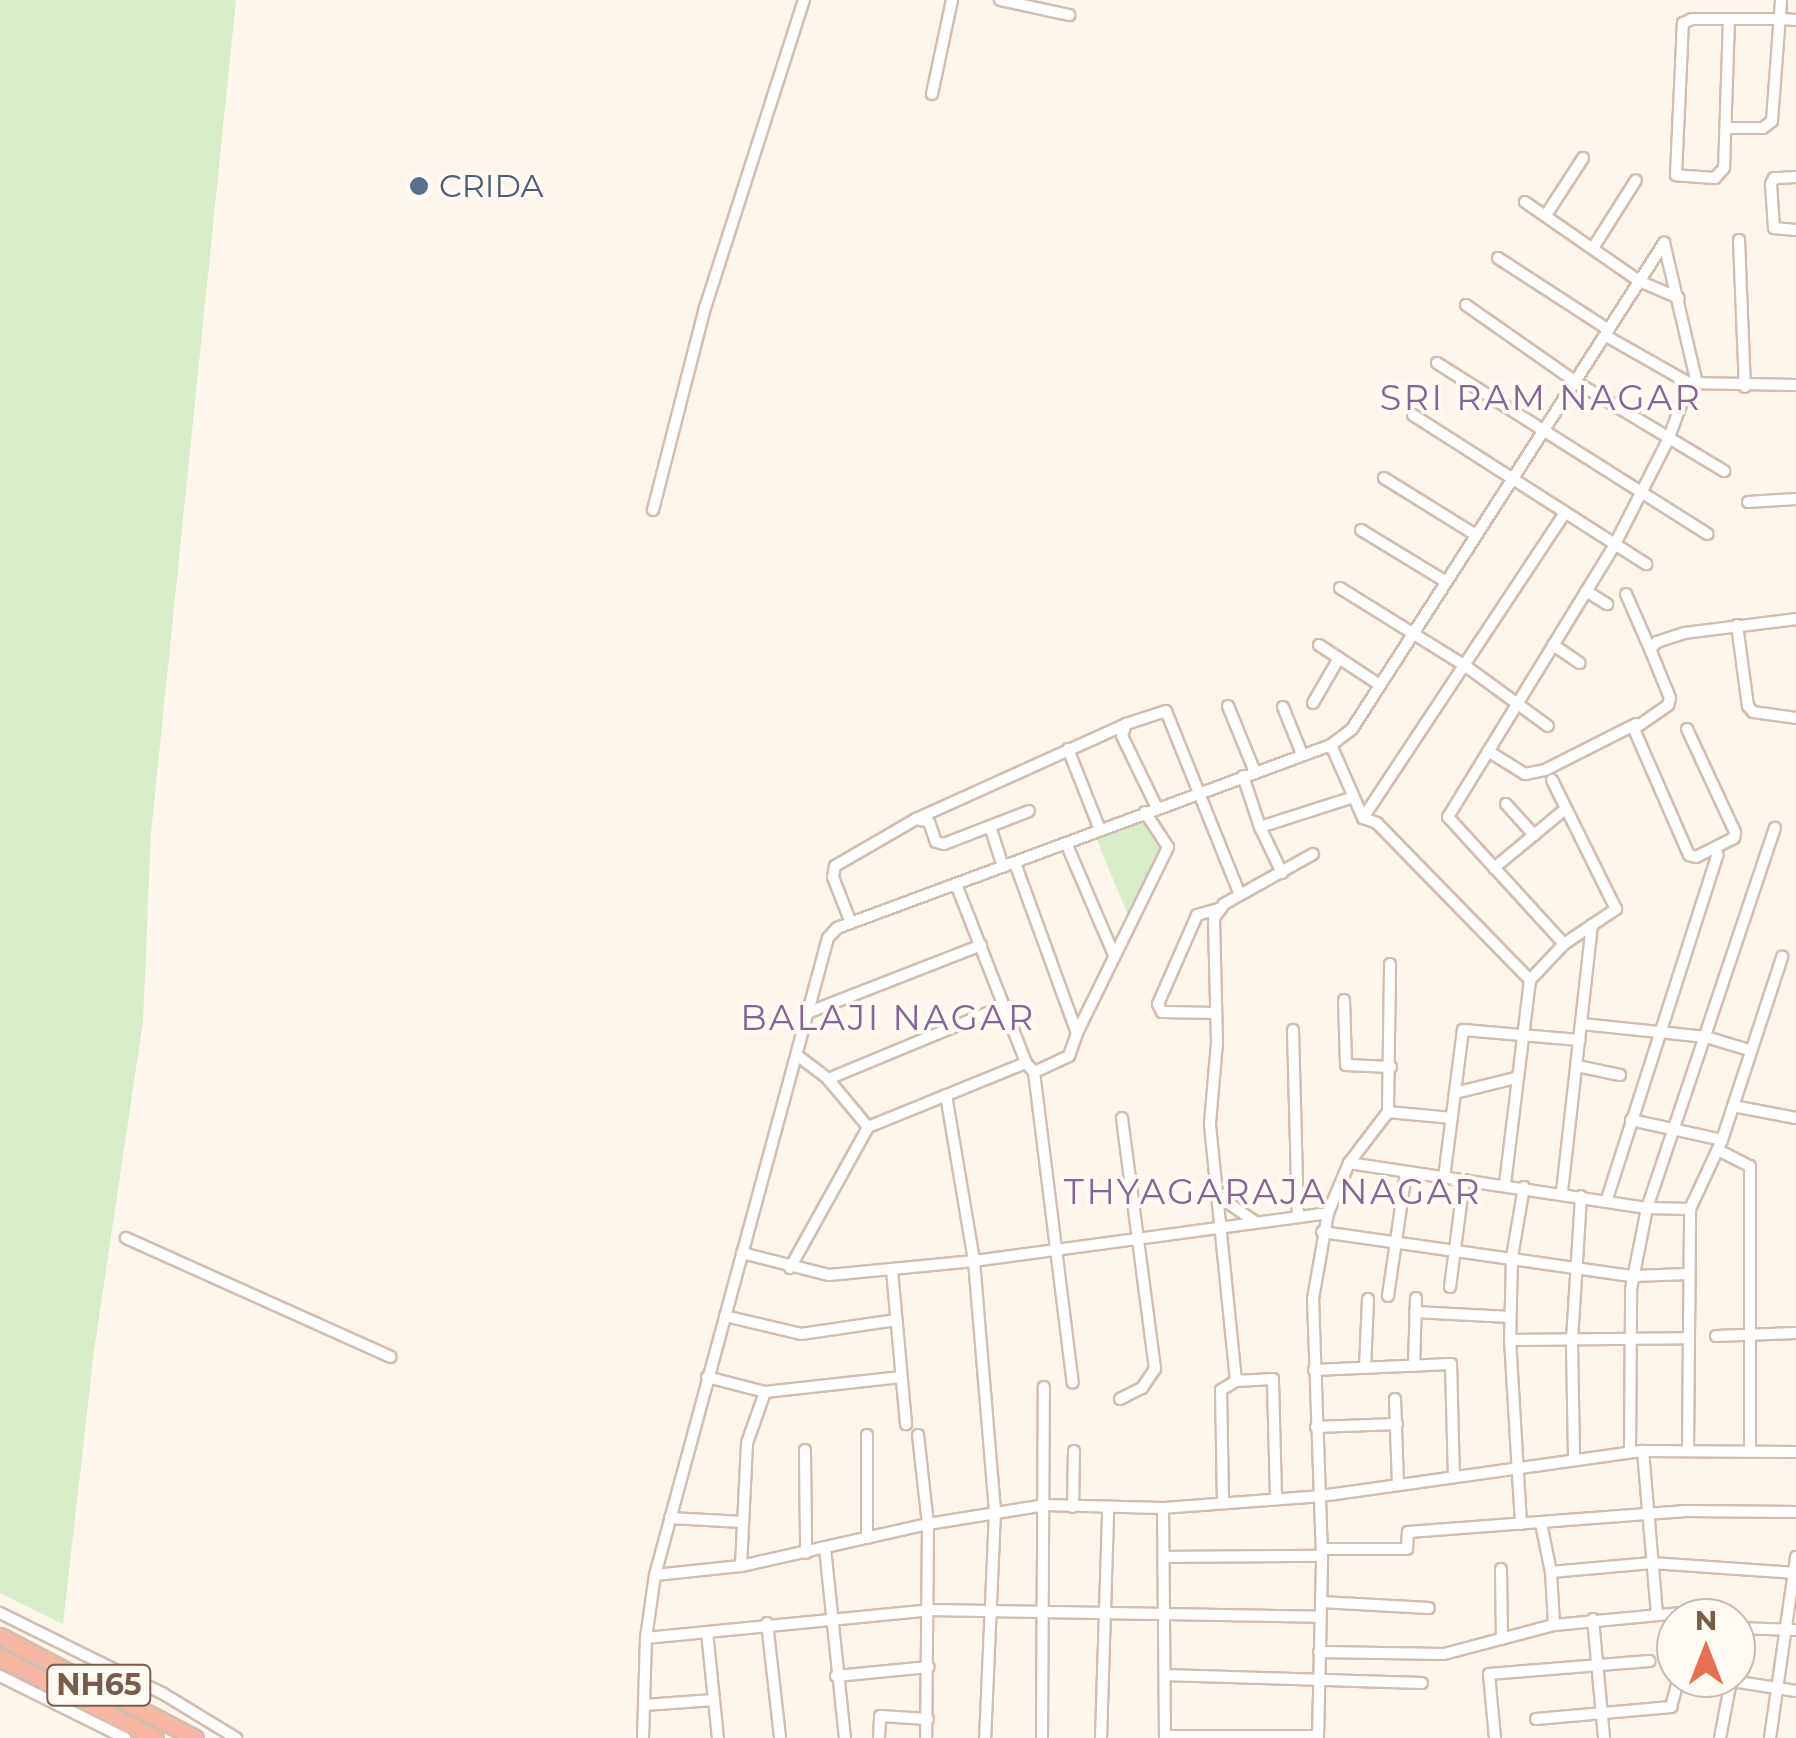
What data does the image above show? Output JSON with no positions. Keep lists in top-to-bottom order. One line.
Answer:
{"streets":{"highway":["NH65"]},"districts":["SRI RAM NAGAR","BALAJI NAGAR","THYAGARAJA NAGAR"],"places":["CRIDA"],"north":"top"}
